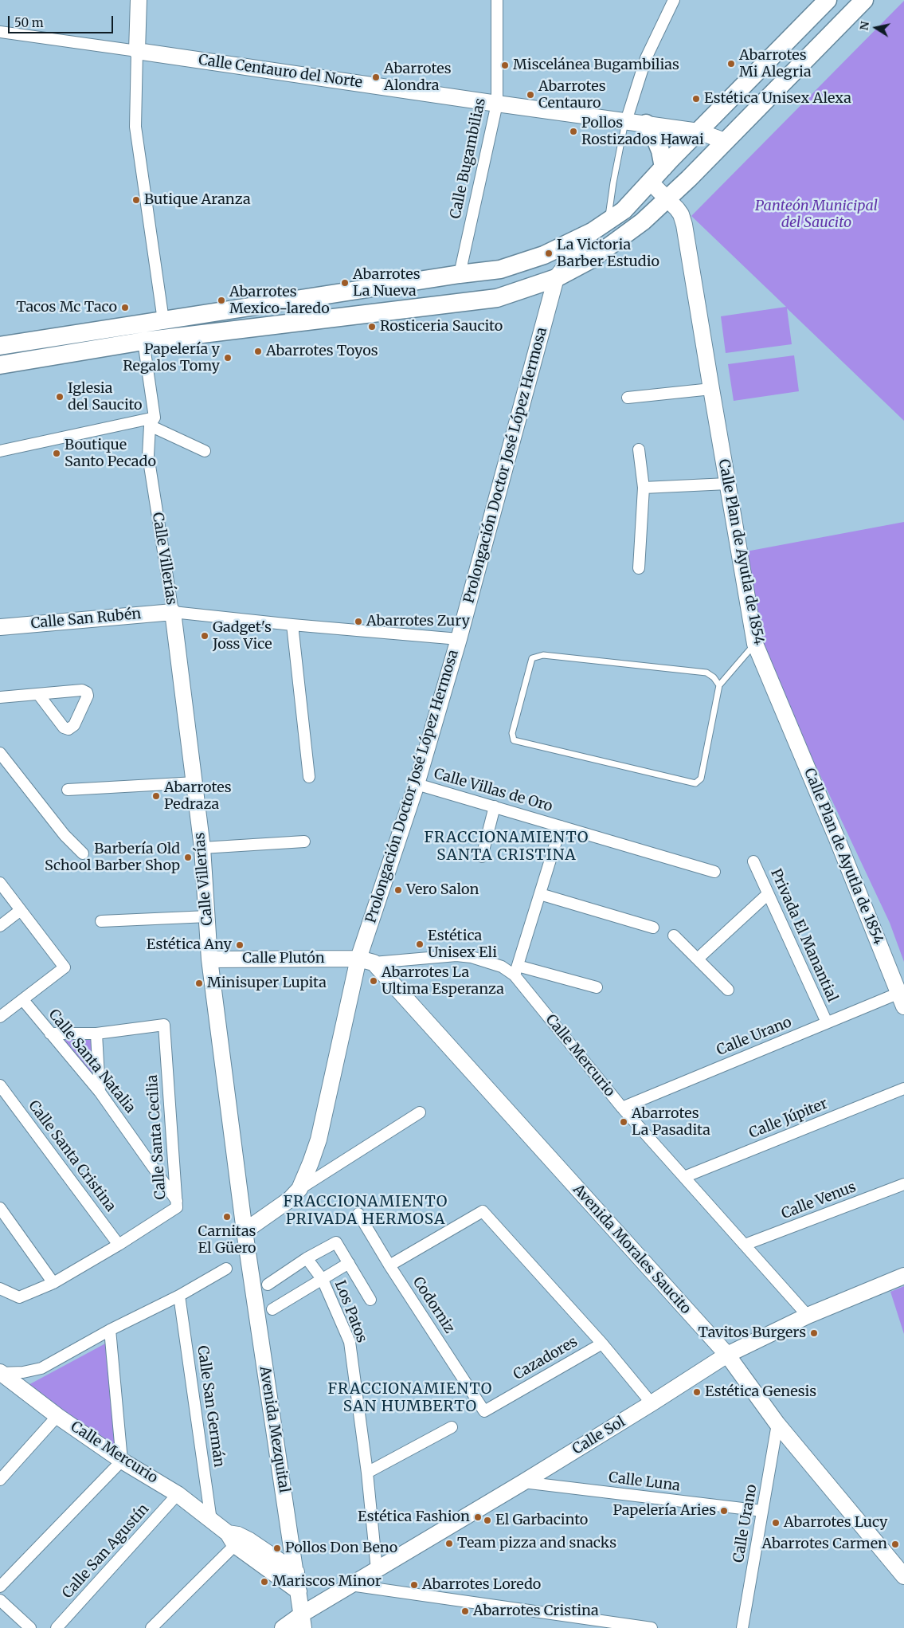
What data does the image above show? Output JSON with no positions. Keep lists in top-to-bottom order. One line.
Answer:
{"streets":{"main road":["Calle Centauro del Norte","Prolongación Doctor José López Hermosa","Calle Plan de Ayutla de 1854","Calle Villerías","Calle San Rubén","Calle Plutón","Calle Mercurio","Avenida Morales Saucito","Avenida Mezquital","Calle Sol"],"street":["Calle Bugambilias","Calle Villas de Oro","Privada El Manantial","Calle Urano","Calle Santa Natalia","Calle Júpiter","Calle Santa Cecilia","Calle Santa Cristina","Calle Venus","Codorniz","Los Patos","Cazadores","Calle San Germán","Calle Luna","Calle San Agustín"]},"crossings":[["Calle Centauro del Norte","Calle Bugambilias"],["Prolongación Doctor José López Hermosa","Calle Villas de Oro"],["Prolongación Doctor José López Hermosa","Calle Plutón"],["Calle Plan de Ayutla de 1854","Calle Urano"],["Calle Villerías","Calle San Rubén"],["Calle Villerías","Calle Plutón"],["Calle Villerías","Avenida Mezquital"],["Privada El Manantial","Calle Urano"],["Calle Urano","Calle Mercurio"],["Calle Urano","Avenida Morales Saucito"],["Calle Urano","Calle Luna"],["Calle Mercurio","Calle Júpiter"],["Calle Mercurio","Calle Venus"],["Calle Mercurio","Avenida Morales Saucito"],["Calle Mercurio","Calle San Germán"],["Calle Mercurio","Avenida Mezquital"],["Calle Mercurio","Calle Sol"],["Calle Mercurio","Calle San Agustín"],["Calle Santa Natalia","Calle Santa Cecilia"],["Calle Santa Cecilia","Calle Santa Cristina"],["Avenida Morales Saucito","Calle Sol"],["Codorniz","Cazadores"],["Los Patos","Calle Sol"],["Avenida Mezquital","Calle Sol"],["Calle Sol","Calle Luna"]],"districts":["FRACCIONAMIENTO SANTA CRISTINA","FRACCIONAMIENTO PRIVADA HERMOSA","FRACCIONAMIENTO SAN HUMBERTO"],"parks":["Panteón Municipal del Saucito"],"places":["Abarrotes Mi Alegria","Miscelánea Bugambilias","Abarrotes Alondra","Abarrotes Centauro","Estética Unisex Alexa","Pollos Rostizados Hawai","Butique Aranza","La Victoria Barber Estudio","Abarrotes La Nueva","Abarrotes Mexico-laredo","Tacos Mc Taco","Rosticeria Saucito","Abarrotes Toyos","Papelería y Regalos Tomy","Iglesia del Saucito","Boutique Santo Pecado","Abarrotes Zury","Gadget's Joss Vice","Abarrotes Pedraza","Barbería Old School Barber Shop","Vero Salon","Estética Unisex Eli","Estética Any","Abarrotes La Ultima Esperanza","Minisuper Lupita","Abarrotes La Pasadita","Carnitas El Güero","Tavitos Burgers","Estética Genesis","Papelería Aries","Estética Fashion","El Garbacinto","Abarrotes Lucy","Team pizza and snacks","Abarrotes Carmen","Pollos Don Beno","Mariscos Minor","Abarrotes Loredo","Abarrotes Cristina"],"scale_bar":"50 m","north":"left"}
